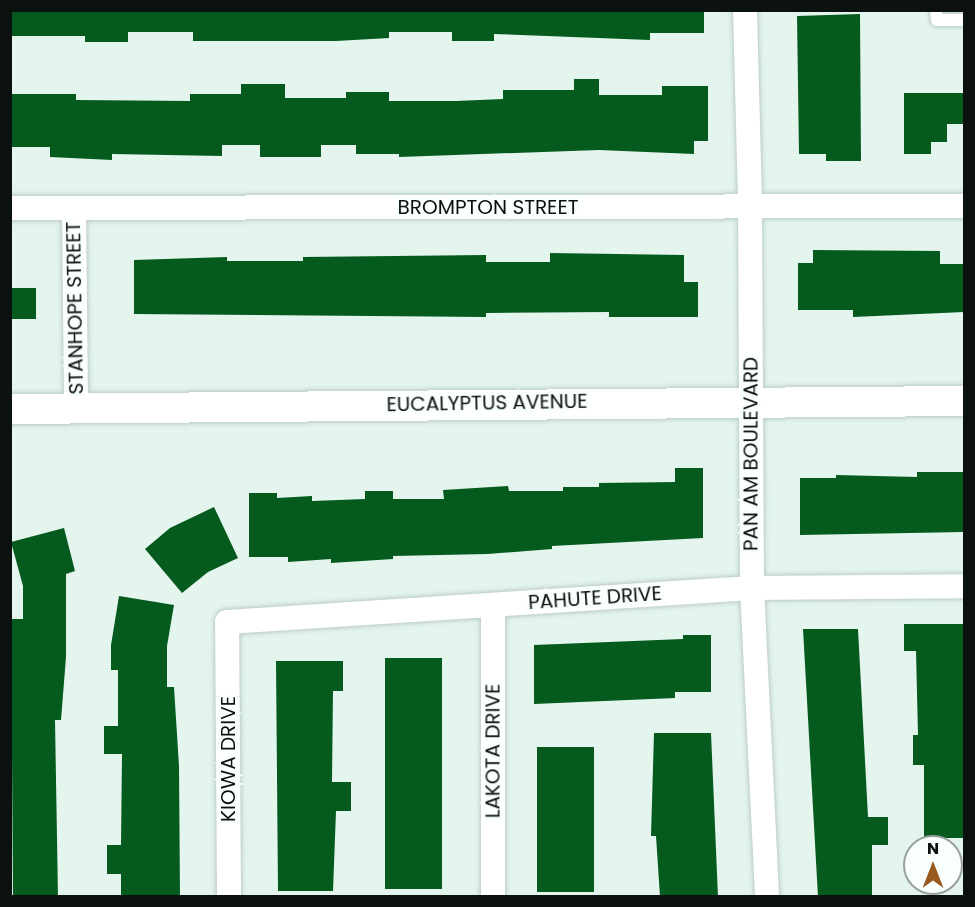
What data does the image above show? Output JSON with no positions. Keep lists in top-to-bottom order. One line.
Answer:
{"streets":{"street":["BROMPTON STREET","STANHOPE STREET","EUCALYPTUS AVENUE","PAN AM BOULEVARD","PAHUTE DRIVE","LAKOTA DRIVE","KIOWA DRIVE"]},"crossings":[["BROMPTON STREET","STANHOPE STREET"],["BROMPTON STREET","PAN AM BOULEVARD"],["STANHOPE STREET","EUCALYPTUS AVENUE"],["EUCALYPTUS AVENUE","PAN AM BOULEVARD"],["PAN AM BOULEVARD","PAHUTE DRIVE"],["PAHUTE DRIVE","LAKOTA DRIVE"],["PAHUTE DRIVE","KIOWA DRIVE"]],"north":"top"}
